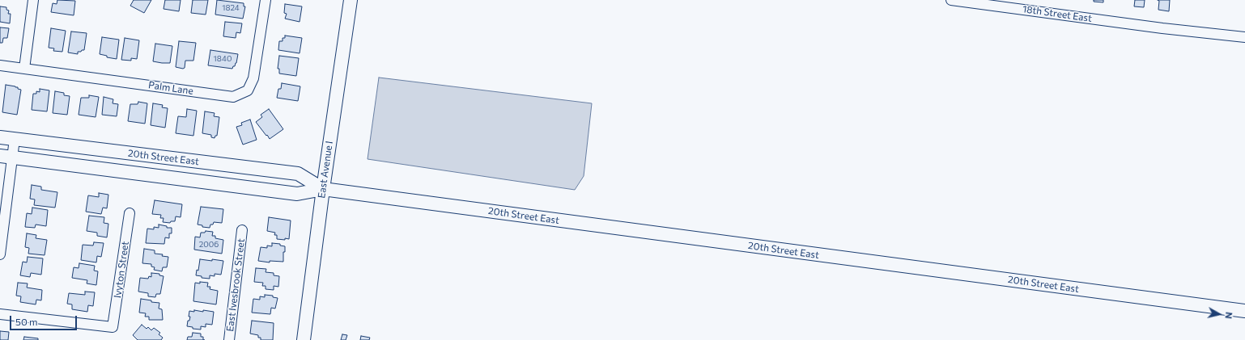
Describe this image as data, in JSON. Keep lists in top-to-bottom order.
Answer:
{
  "streets": {
    "main road": ["20th Street East", "East Avenue I"],
    "street": [
      "18th Street East",
      "Palm Lane",
      "Ivyton Street",
      "East Ivesbrook Street"
    ]
  },
  "crossings": [
    ["20th Street East", "East Avenue I"]
  ],
  "house_numbers": ["1824", "1840", "2006"],
  "scale_bar": "50 m",
  "north": "right"
}
